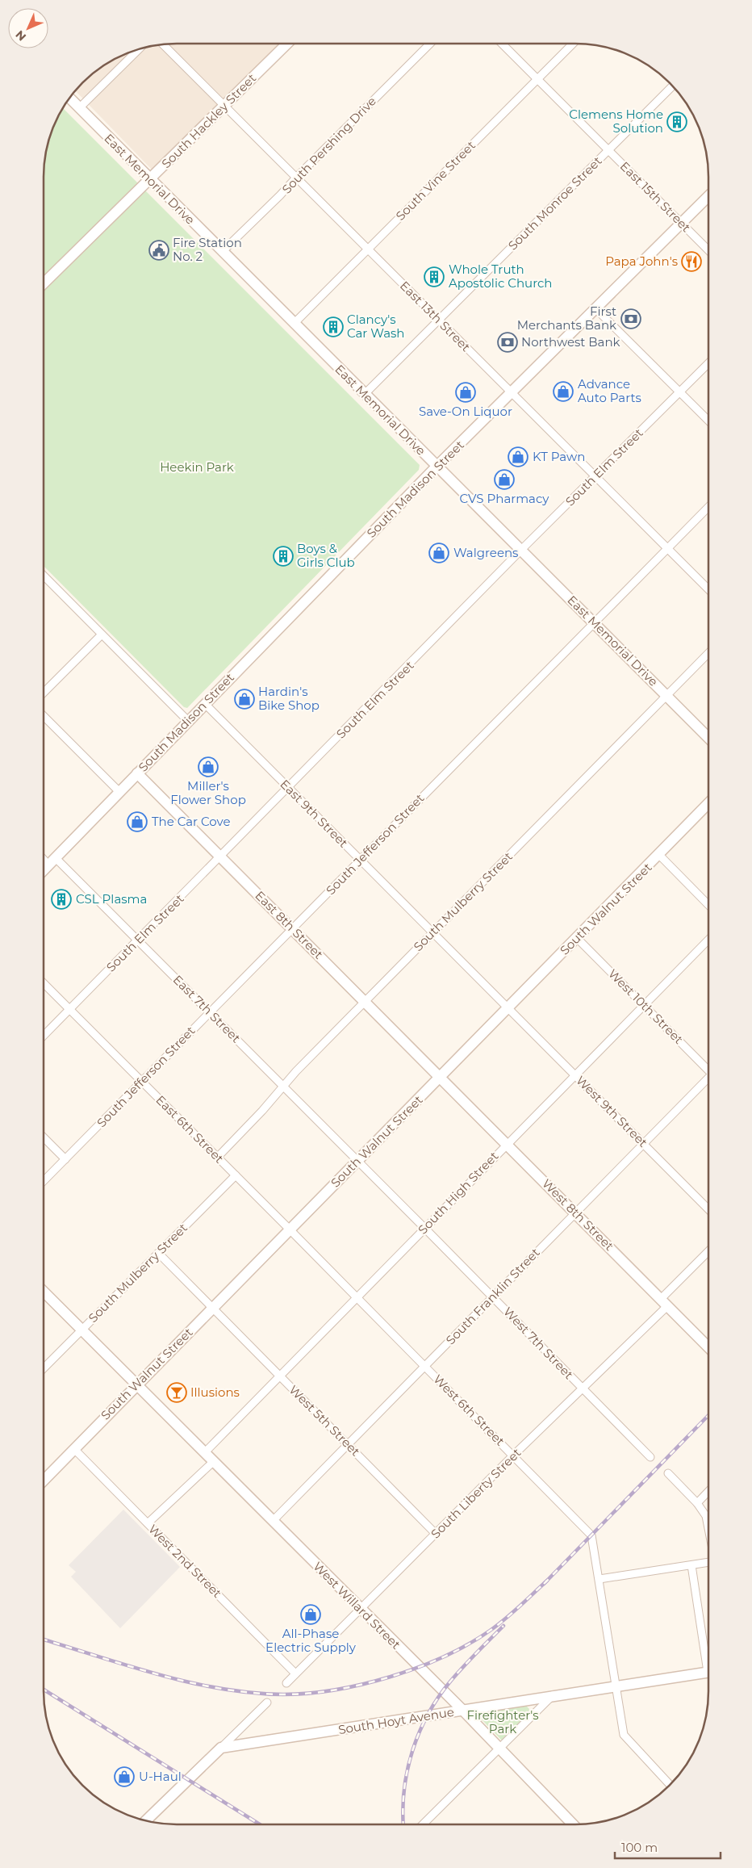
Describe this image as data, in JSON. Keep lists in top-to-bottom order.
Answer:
{
  "streets": {
    "main road": [
      "South Hackley Street",
      "East Memorial Drive",
      "South Madison Street",
      "South Walnut Street",
      "East 8th Street",
      "West 8th Street",
      "West Willard Street",
      "South Hoyt Avenue"
    ],
    "street": [
      "South Pershing Drive",
      "South Vine Street",
      "East 15th Street",
      "South Monroe Street",
      "East 13th Street",
      "South Elm Street",
      "East 9th Street",
      "South Jefferson Street",
      "South Mulberry Street",
      "West 10th Street",
      "East 7th Street",
      "West 9th Street",
      "East 6th Street",
      "South High Street",
      "South Franklin Street",
      "West 7th Street",
      "West 6th Street",
      "West 5th Street",
      "South Liberty Street",
      "West 2nd Street"
    ]
  },
  "crossings": [
    ["South Hackley Street", "East Memorial Drive"],
    ["South Hackley Street", "East 13th Street"],
    ["South Pershing Drive", "East Memorial Drive"],
    ["South Pershing Drive", "East 13th Street"],
    ["East Memorial Drive", "South Vine Street"],
    ["East Memorial Drive", "South Monroe Street"],
    ["East Memorial Drive", "South Elm Street"],
    ["East Memorial Drive", "South Madison Street"],
    ["East Memorial Drive", "South Jefferson Street"],
    ["East Memorial Drive", "South Mulberry Street"],
    ["South Vine Street", "East 15th Street"],
    ["South Vine Street", "East 13th Street"],
    ["East 15th Street", "South Monroe Street"],
    ["East 15th Street", "South Madison Street"],
    ["South Monroe Street", "East 13th Street"],
    ["East 13th Street", "South Elm Street"],
    ["East 13th Street", "South Madison Street"],
    ["East 13th Street", "South Jefferson Street"],
    ["South Elm Street", "East 9th Street"],
    ["South Elm Street", "East 8th Street"],
    ["South Elm Street", "East 7th Street"],
    ["South Elm Street", "East 6th Street"],
    ["South Madison Street", "East 9th Street"],
    ["South Madison Street", "East 8th Street"],
    ["South Madison Street", "East 7th Street"],
    ["East 9th Street", "South Jefferson Street"],
    ["East 9th Street", "South Mulberry Street"],
    ["East 9th Street", "South Walnut Street"],
    ["East 9th Street", "West 9th Street"],
    ["South Jefferson Street", "East 8th Street"],
    ["South Jefferson Street", "East 7th Street"],
    ["South Jefferson Street", "East 6th Street"],
    ["South Mulberry Street", "East 8th Street"],
    ["South Mulberry Street", "East 7th Street"],
    ["South Mulberry Street", "East 6th Street"],
    ["South Mulberry Street", "West 5th Street"],
    ["South Mulberry Street", "West Willard Street"],
    ["South Walnut Street", "East 8th Street"],
    ["South Walnut Street", "West 10th Street"],
    ["South Walnut Street", "East 7th Street"],
    ["South Walnut Street", "West 9th Street"],
    ["South Walnut Street", "East 6th Street"],
    ["South Walnut Street", "West 8th Street"],
    ["South Walnut Street", "West 7th Street"],
    ["South Walnut Street", "West 6th Street"],
    ["South Walnut Street", "West 5th Street"],
    ["South Walnut Street", "West 2nd Street"],
    ["South Walnut Street", "West Willard Street"],
    ["East 8th Street", "West 8th Street"],
    ["West 10th Street", "South High Street"],
    ["East 7th Street", "West 7th Street"],
    ["West 9th Street", "South High Street"],
    ["West 9th Street", "South Franklin Street"],
    ["East 6th Street", "West 6th Street"],
    ["South High Street", "West 8th Street"],
    ["South High Street", "West 7th Street"],
    ["South High Street", "West 6th Street"],
    ["South High Street", "West 5th Street"],
    ["South High Street", "West Willard Street"],
    ["West 8th Street", "South Franklin Street"],
    ["West 8th Street", "South Liberty Street"],
    ["South Franklin Street", "West 7th Street"],
    ["South Franklin Street", "West 6th Street"],
    ["South Franklin Street", "West 5th Street"],
    ["South Franklin Street", "West Willard Street"],
    ["West 7th Street", "South Liberty Street"],
    ["West 6th Street", "South Liberty Street"],
    ["West 6th Street", "South Hoyt Avenue"],
    ["West 5th Street", "South Liberty Street"],
    ["South Liberty Street", "West 2nd Street"],
    ["South Liberty Street", "West Willard Street"],
    ["West Willard Street", "South Hoyt Avenue"]
  ],
  "parks": ["Heekin Park", "Firefighter's Park"],
  "places": {
    "building": [
      "Clemens Home Solution",
      "Whole Truth Apostolic Church",
      "Clancy's Car Wash",
      "Boys & Girls Club",
      "CSL Plasma"
    ],
    "public building": ["Fire Station No. 2"],
    "restaurant": ["Papa John's"],
    "bank": ["First Merchants Bank", "Northwest Bank"],
    "shop": [
      "Advance Auto Parts",
      "Save-On Liquor",
      "KT Pawn",
      "CVS Pharmacy",
      "Walgreens",
      "Hardin's Bike Shop",
      "Miller's Flower Shop",
      "The Car Cove",
      "All-Phase Electric Supply",
      "U-Haul"
    ],
    "bar": ["Illusions"]
  },
  "scale_bar": "100 m",
  "north": "bottom left"
}
